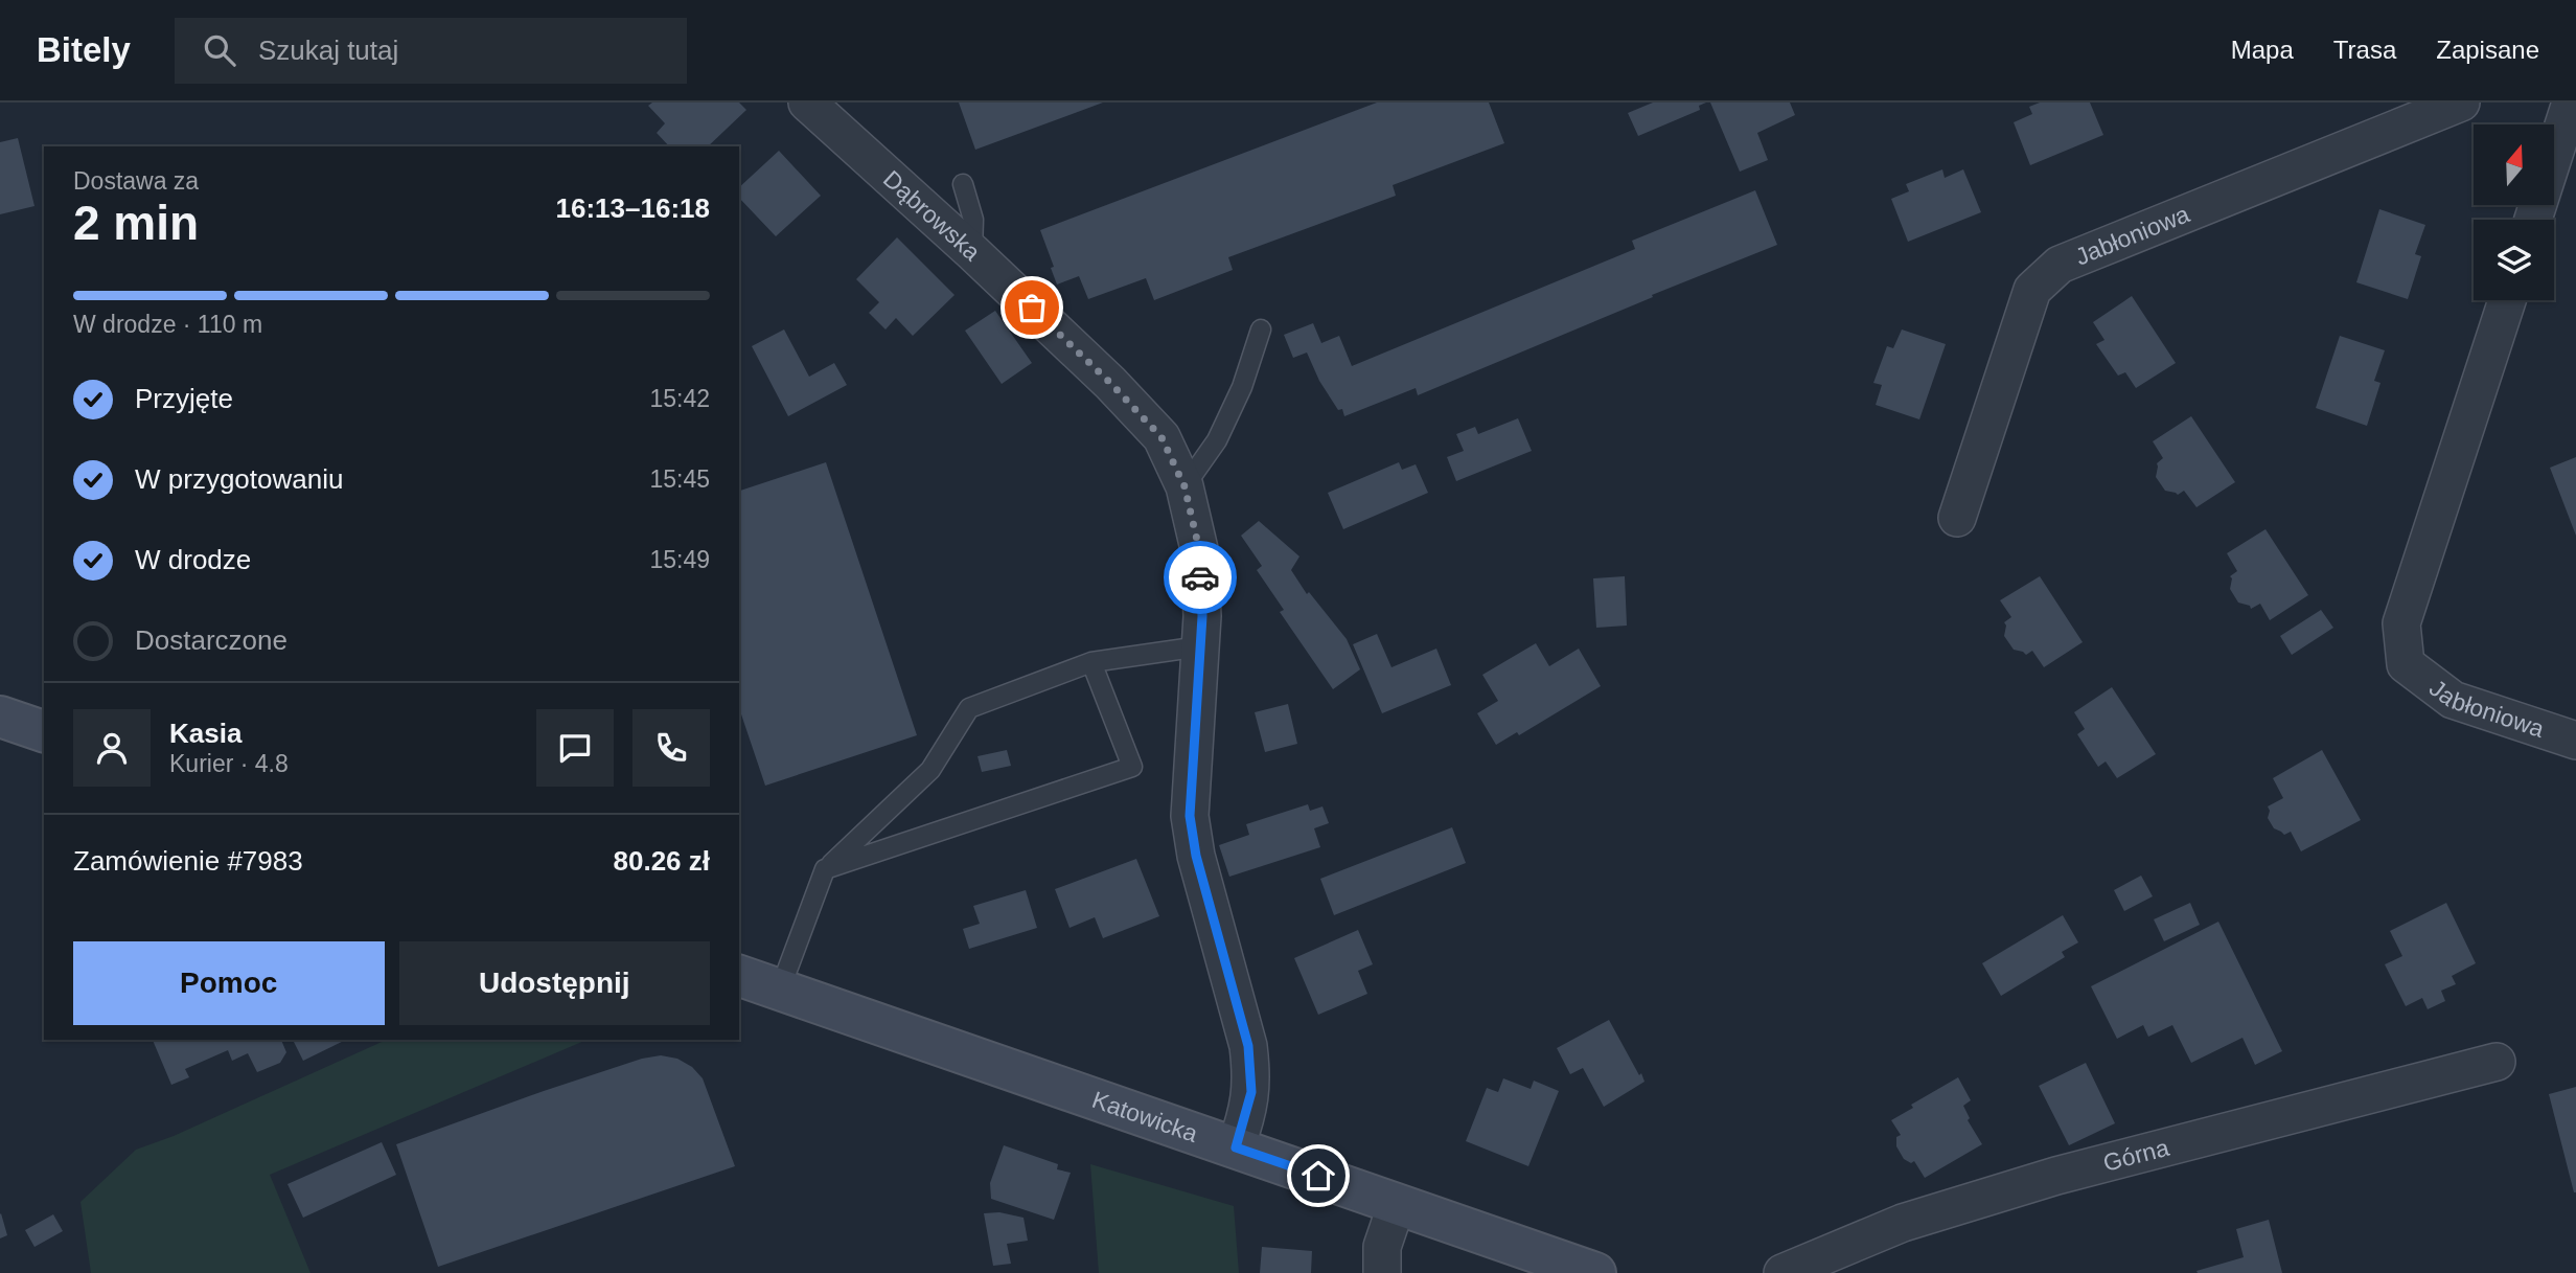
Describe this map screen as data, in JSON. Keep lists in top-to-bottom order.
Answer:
{
  "streets": {
    "street": [
      "Dąbrowska",
      "Jabłoniowa",
      "Katowicka",
      "Górna"
    ]
  },
  "crossings": [
    ["Dąbrowska", "Katowicka"]
  ],
  "north": "top",
  "page": {
    "header": "Bitely",
    "search": "Szukaj tutaj",
    "nav": ["Mapa", "Trasa", "Zapisane"],
    "heading": ["2 min", "Dostawa za", "16:13–16:18"],
    "panel": [
      "Kasia",
      "Kurier · 4.8",
      "Zamówienie #7983",
      "80.26 zł"
    ],
    "bar": "W drodze · 110 m",
    "list": [
      ["Przyjęte", "15:42"],
      ["W przygotowaniu", "15:45"],
      ["W drodze", "15:49"],
      "Dostarczone"
    ],
    "buttons": ["Pomoc", "Udostępnij"]
  }
}
